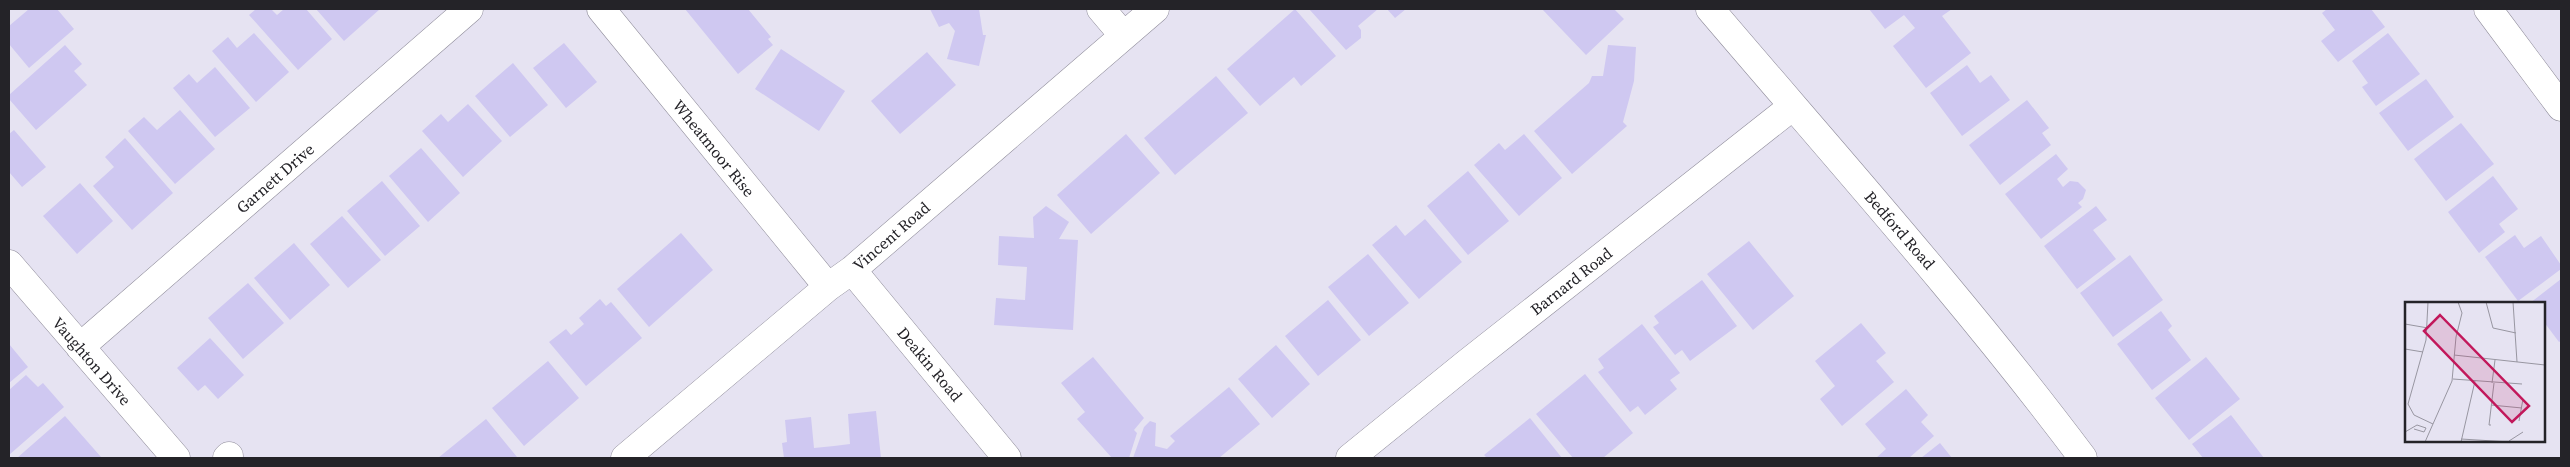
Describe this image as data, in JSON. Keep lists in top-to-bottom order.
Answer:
{
  "streets": {
    "street": [
      "Wheatmoor Rise",
      "Garnett Drive",
      "Bedford Road",
      "Vincent Road",
      "Barnard Road",
      "Vaughton Drive",
      "Deakin Road"
    ]
  },
  "crossings": [
    ["Wheatmoor Rise", "Vincent Road"],
    ["Garnett Drive", "Vaughton Drive"],
    ["Bedford Road", "Barnard Road"],
    ["Vincent Road", "Deakin Road"]
  ]
}
